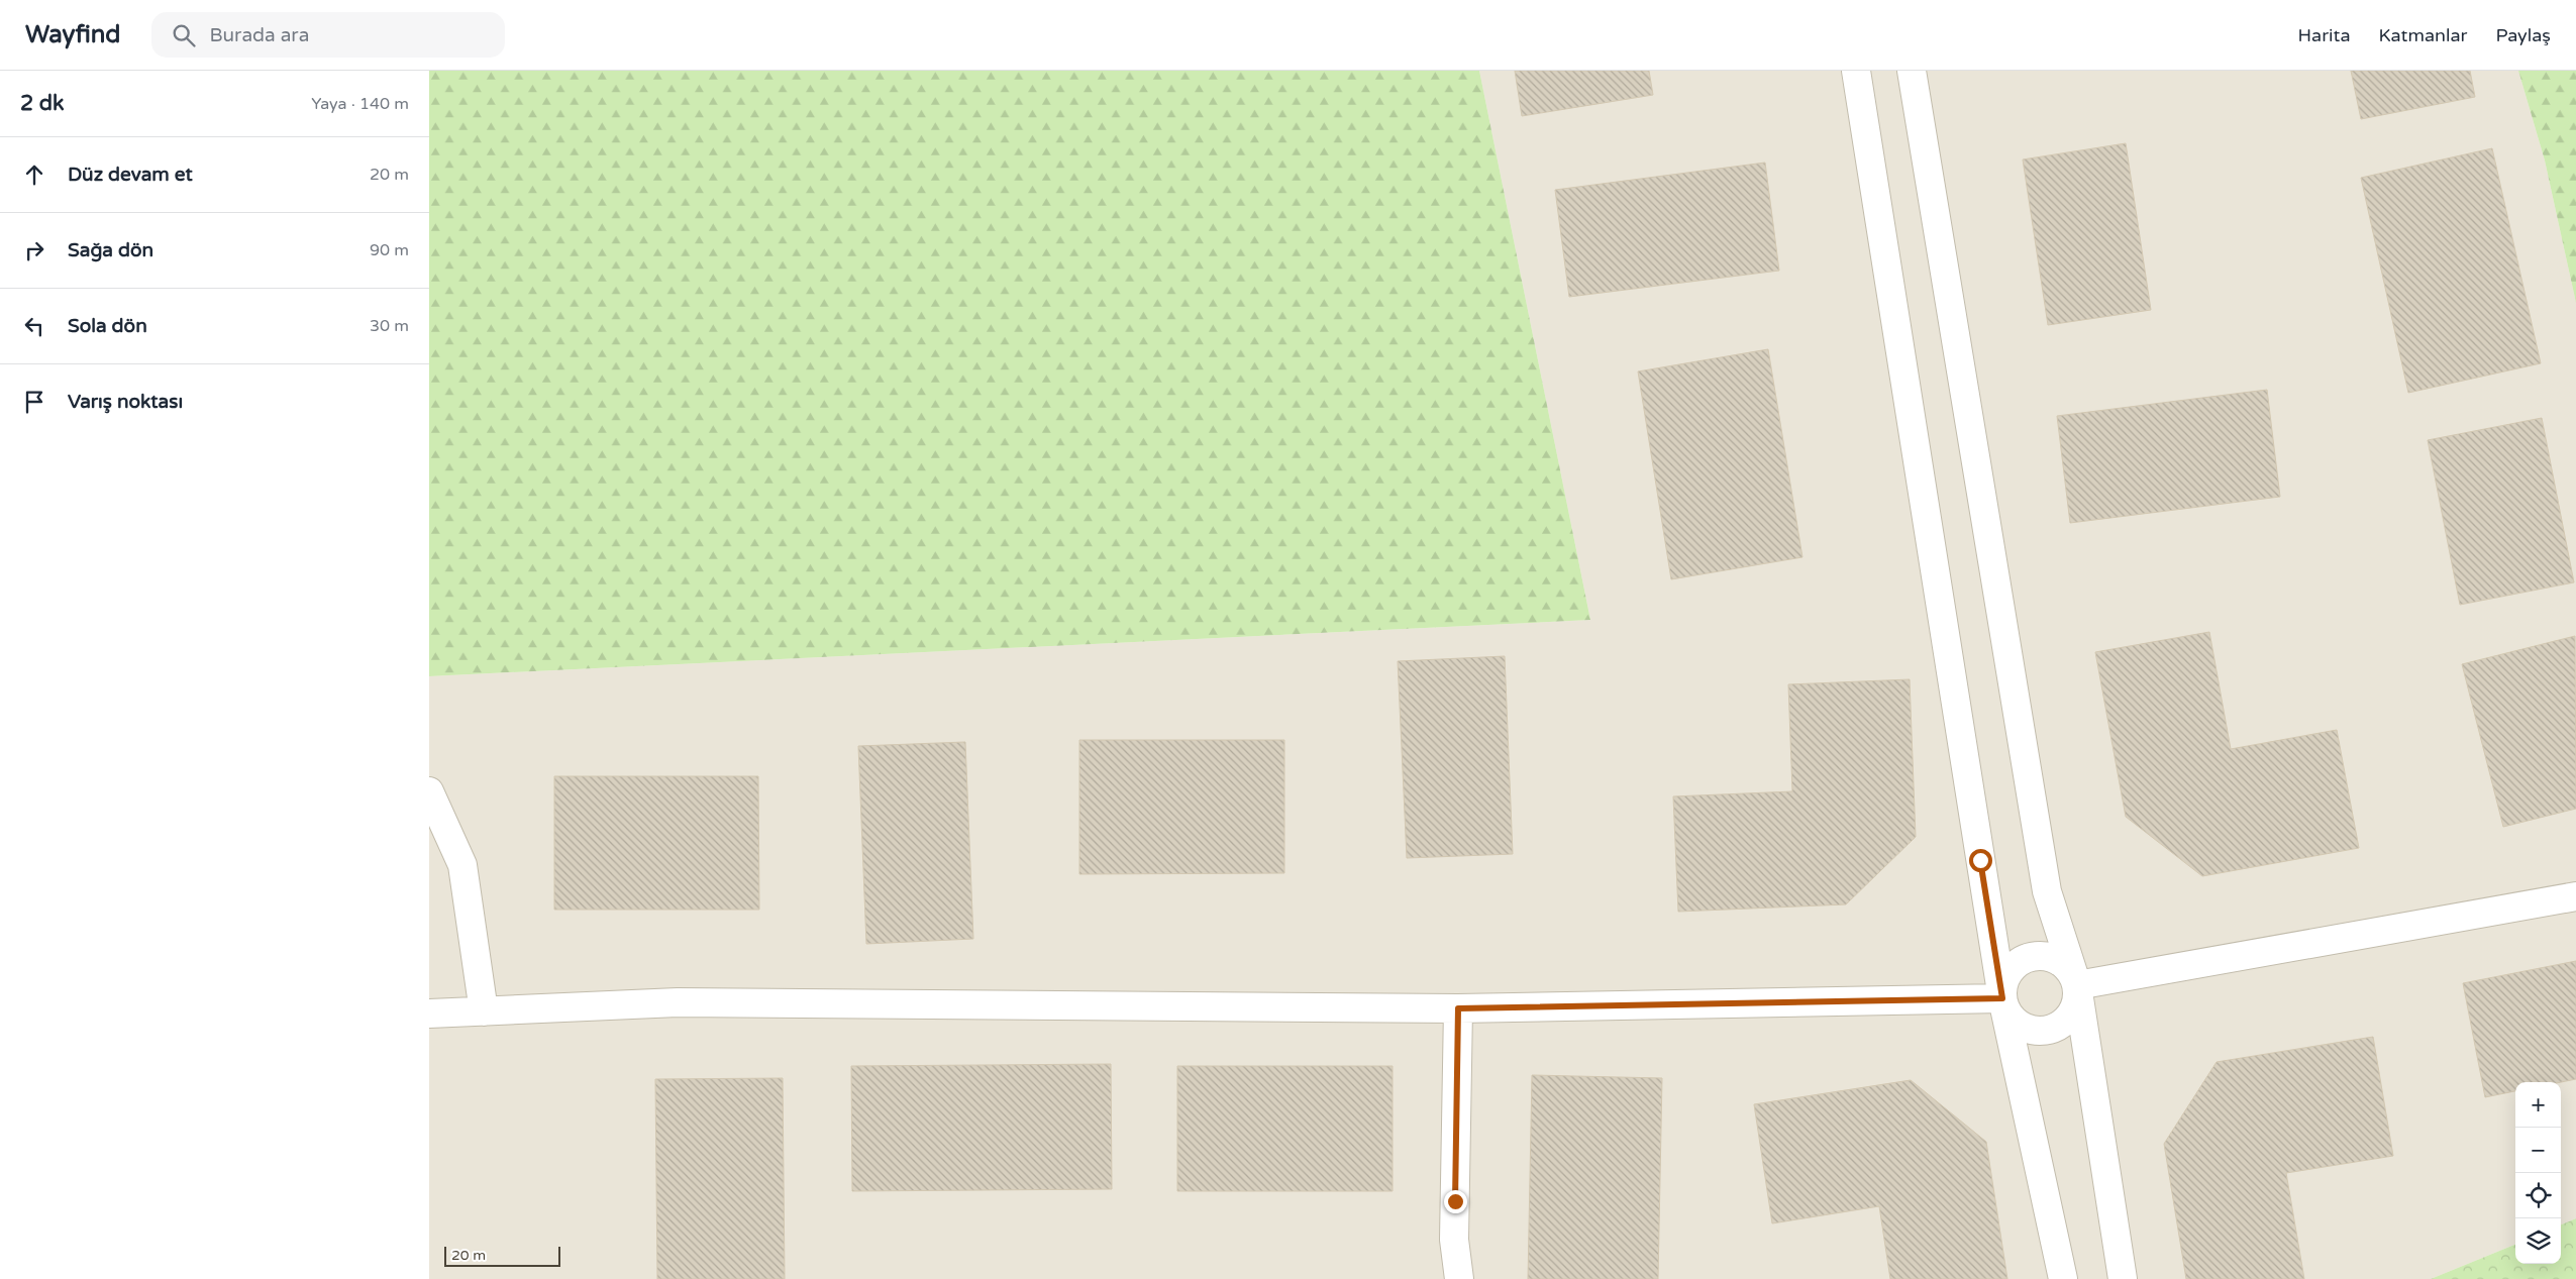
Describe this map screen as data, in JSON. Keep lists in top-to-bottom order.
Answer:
{
  "scale_bar": "20 m",
  "page": {
    "header": "Wayfind",
    "search": "Burada ara",
    "nav": ["Harita", "Katmanlar", "Paylaş"],
    "heading": ["2 dk", "Yaya · 140 m"],
    "list": [
      ["Düz devam et", "20 m"],
      ["Sağa dön", "90 m"],
      ["Sola dön", "30 m"],
      "Varış noktası"
    ],
    "map_buttons": ["+", "−"],
    "scale": "20 m"
  }
}
